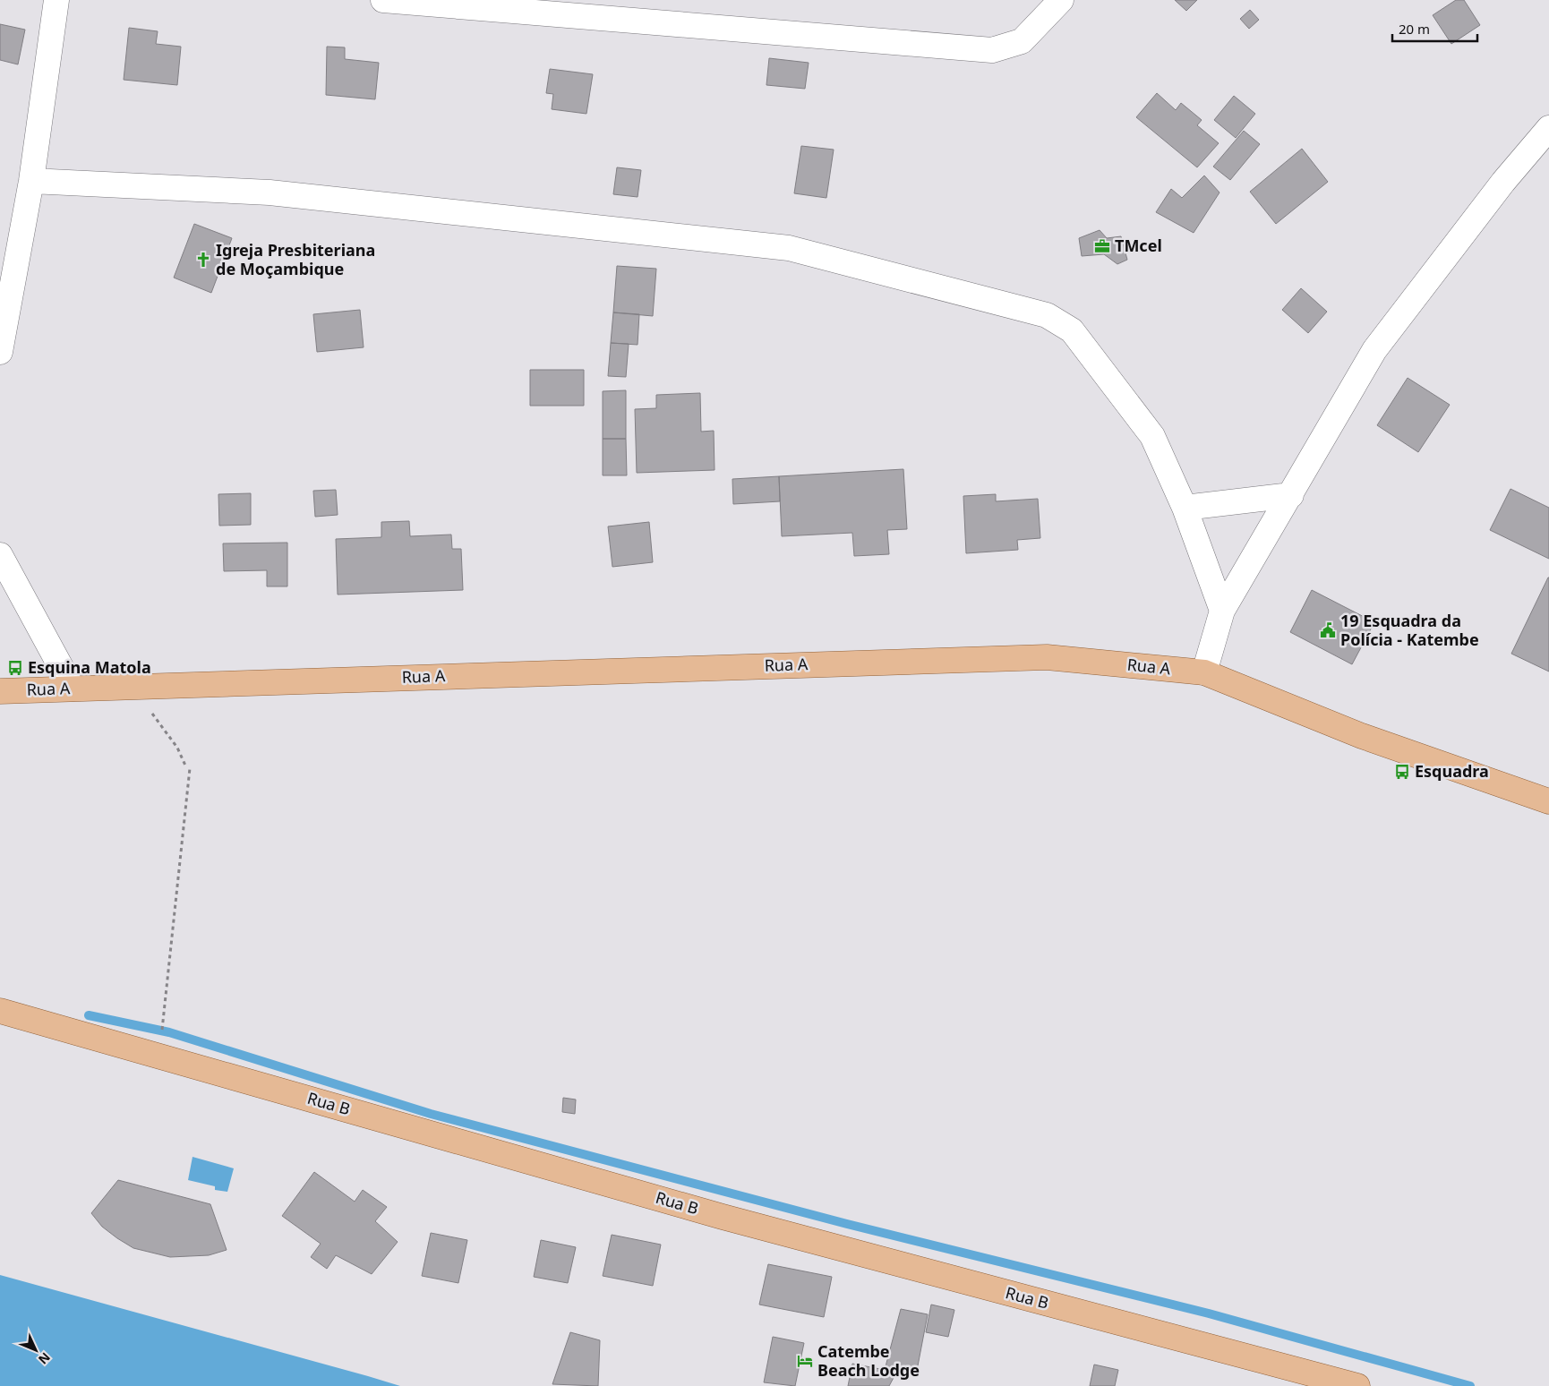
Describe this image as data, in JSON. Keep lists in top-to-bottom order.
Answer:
{
  "streets": {
    "main road": ["Rua A", "Rua B"]
  },
  "places": {
    "office": ["TMcel"],
    "church": ["Igreja Presbiteriana de Moçambique"],
    "public building": ["19 Esquadra da Polícia - Katembe"],
    "bus stop": ["Esquina Matola", "Esquadra"],
    "hotel": ["Catembe Beach Lodge"]
  },
  "scale_bar": "20 m",
  "north": "bottom right"
}
